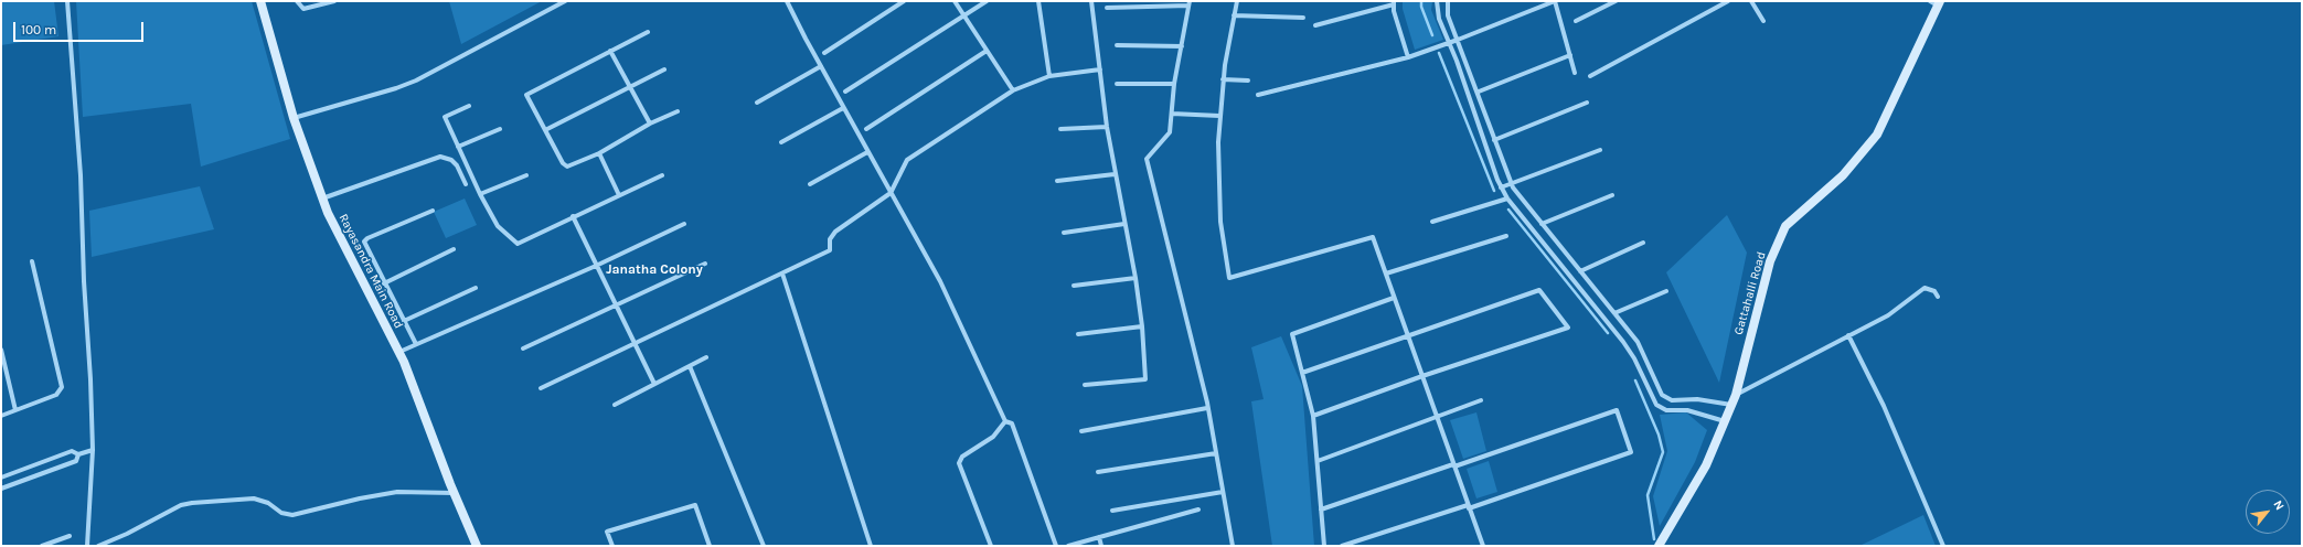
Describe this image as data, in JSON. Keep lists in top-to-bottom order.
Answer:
{
  "streets": {
    "main road": ["Rayasandra Main Road", "Gattahalli Road"]
  },
  "districts": ["Janatha Colony"],
  "scale_bar": "100 m",
  "north": "top right"
}
